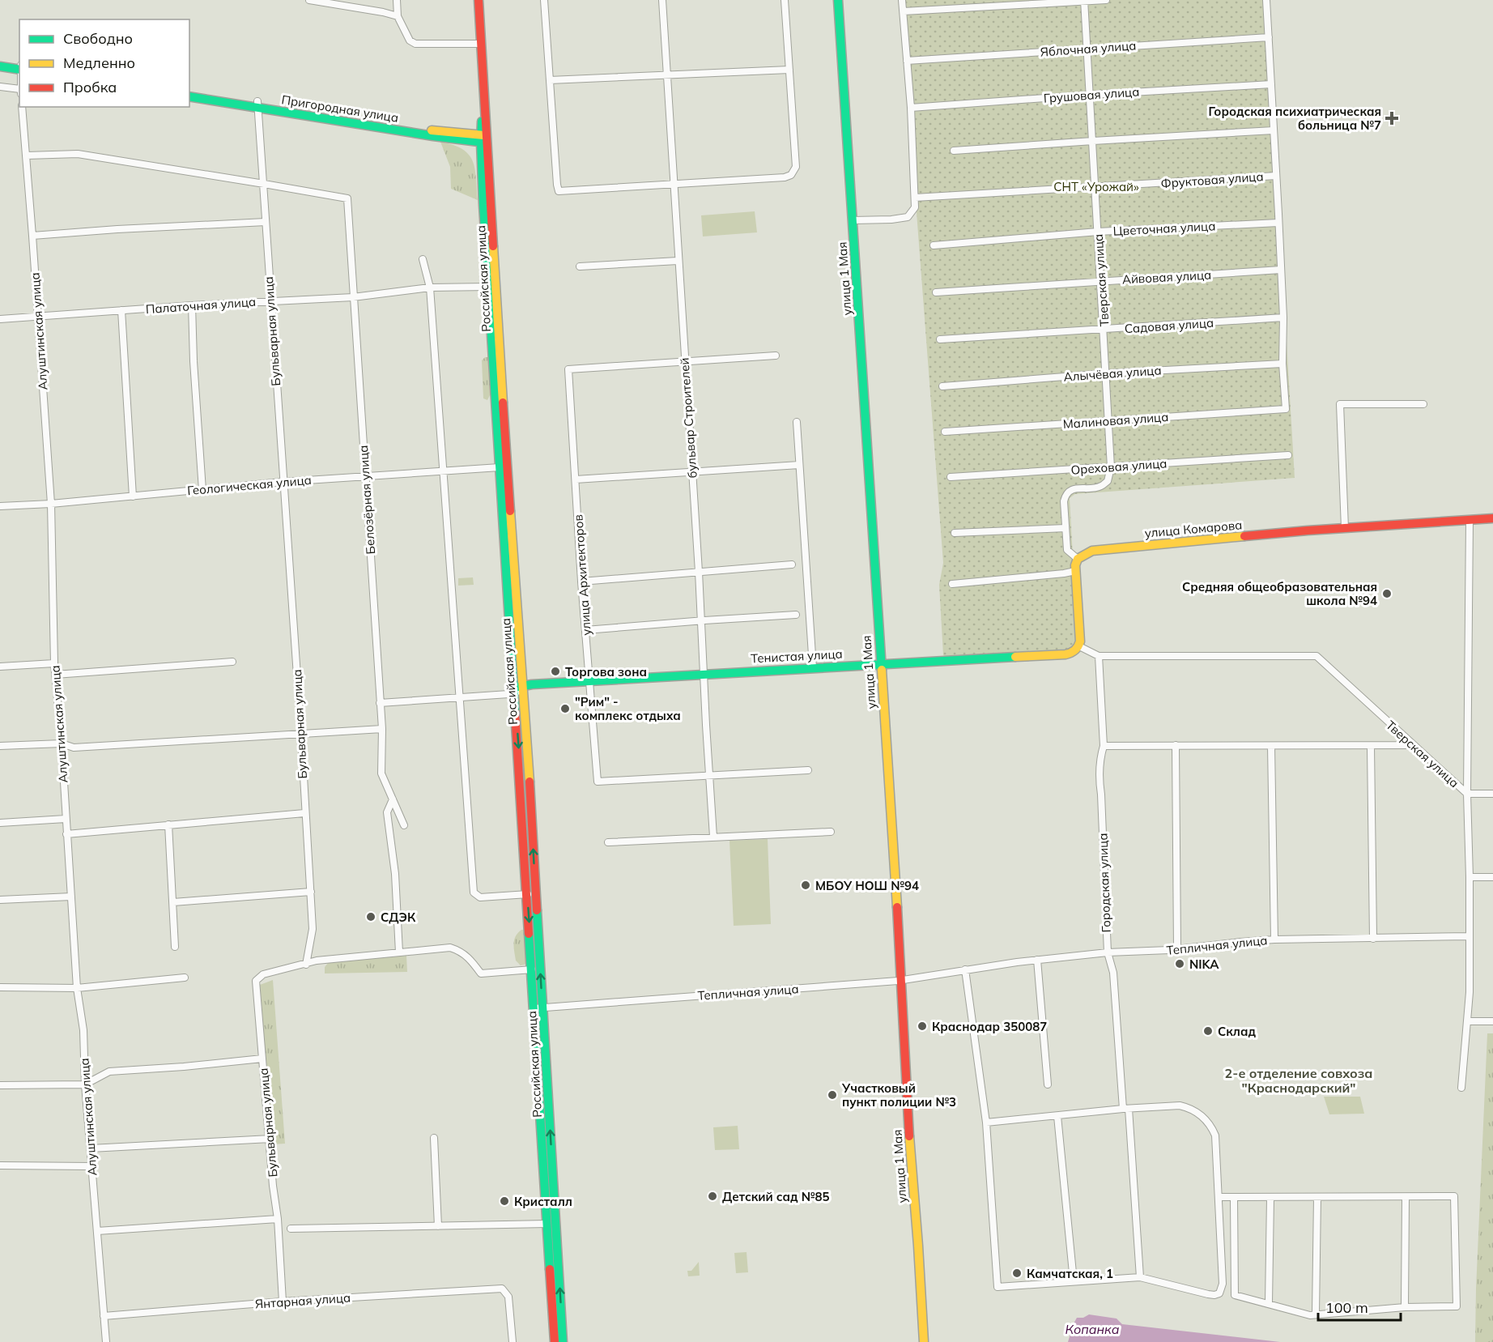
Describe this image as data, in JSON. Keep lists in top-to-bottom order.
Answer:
{
  "streets": {
    "street": [
      "Яблочная улица",
      "Грушовая улица",
      "Пригородная улица",
      "Фруктовая улица",
      "Цветочная улица",
      "Айвовая улица",
      "Российская улица",
      "улица 1 Мая",
      "Тверская улица",
      "Палаточная улица",
      "Садовая улица",
      "Алуштинская улица",
      "Бульварная улица",
      "Алычёвая улица",
      "бульвар Строителей",
      "Малиновая улица",
      "Ореховая улица",
      "Геологическая улица",
      "Белозёрная улица",
      "улица Комарова",
      "улица Архитекторов",
      "Тенистая улица",
      "Городская улица",
      "Тепличная улица",
      "Янтарная улица"
    ]
  },
  "crossings": [
    ["Яблочная улица", "Тверская улица"],
    ["Грушовая улица", "Тверская улица"],
    ["Пригородная улица", "Российская улица"],
    ["Пригородная улица", "Бульварная улица"],
    ["Фруктовая улица", "Тверская улица"],
    ["Цветочная улица", "Тверская улица"],
    ["Айвовая улица", "Тверская улица"],
    ["Российская улица", "Палаточная улица"],
    ["Российская улица", "Геологическая улица"],
    ["Российская улица", "Тенистая улица"],
    ["Российская улица", "Тепличная улица"],
    ["улица 1 Мая", "Тенистая улица"],
    ["улица 1 Мая", "Тепличная улица"],
    ["Тверская улица", "Садовая улица"],
    ["Тверская улица", "Алычёвая улица"],
    ["Тверская улица", "Малиновая улица"],
    ["Тверская улица", "Ореховая улица"],
    ["Тверская улица", "Городская улица"],
    ["Тверская улица", "Тепличная улица"],
    ["Палаточная улица", "Алуштинская улица"],
    ["Палаточная улица", "Бульварная улица"],
    ["Палаточная улица", "Белозёрная улица"],
    ["Алуштинская улица", "Геологическая улица"],
    ["Алуштинская улица", "Янтарная улица"],
    ["Бульварная улица", "Геологическая улица"],
    ["Бульварная улица", "Белозёрная улица"],
    ["Бульварная улица", "Янтарная улица"],
    ["Алычёвая улица", "Малиновая улица"],
    ["бульвар Строителей", "улица Архитекторов"],
    ["бульвар Строителей", "Тенистая улица"],
    ["Геологическая улица", "Белозёрная улица"],
    ["улица Архитекторов", "Тенистая улица"],
    ["Городская улица", "Тепличная улица"]
  ],
  "districts": ["2-е отделение совхоза \"Краснодарский\""],
  "water": ["Копанка"],
  "parks": ["СНТ «Урожай»"],
  "places": {
    "health": ["Городская психиатрическая больница №7"],
    "other": [
      "Средняя общеобразовательная школа №94",
      "Торгова зона",
      "\"Рим\" - комплекс отдыха",
      "МБОУ НОШ №94",
      "СДЭК",
      "NIKA",
      "Краснодар 350087",
      "Склад",
      "Участковый пункт полиции №3",
      "Детский сад №85",
      "Кристалл",
      "Камчатская, 1"
    ]
  },
  "legend": ["Свободно", "Медленно", "Пробка"],
  "scale_bar": "100 m"
}
